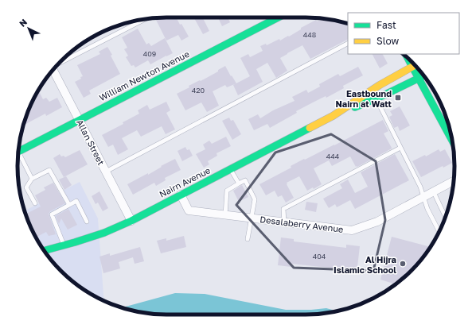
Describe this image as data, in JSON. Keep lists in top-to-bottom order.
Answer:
{
  "streets": {
    "main road": ["William Newton Avenue", "Nairn Avenue"],
    "street": ["Allan Street", "Desalaberry Avenue"]
  },
  "crossings": [
    ["William Newton Avenue", "Allan Street"],
    ["Allan Street", "Nairn Avenue"],
    ["Nairn Avenue", "Desalaberry Avenue"]
  ],
  "places": {
    "transit": ["Eastbound Nairn at Watt"],
    "other": ["Al Hijra Islamic School"]
  },
  "house_numbers": [
    "448",
    "409",
    "420",
    "444",
    "404"
  ],
  "legend": ["Fast", "Slow"],
  "north": "top left"
}
